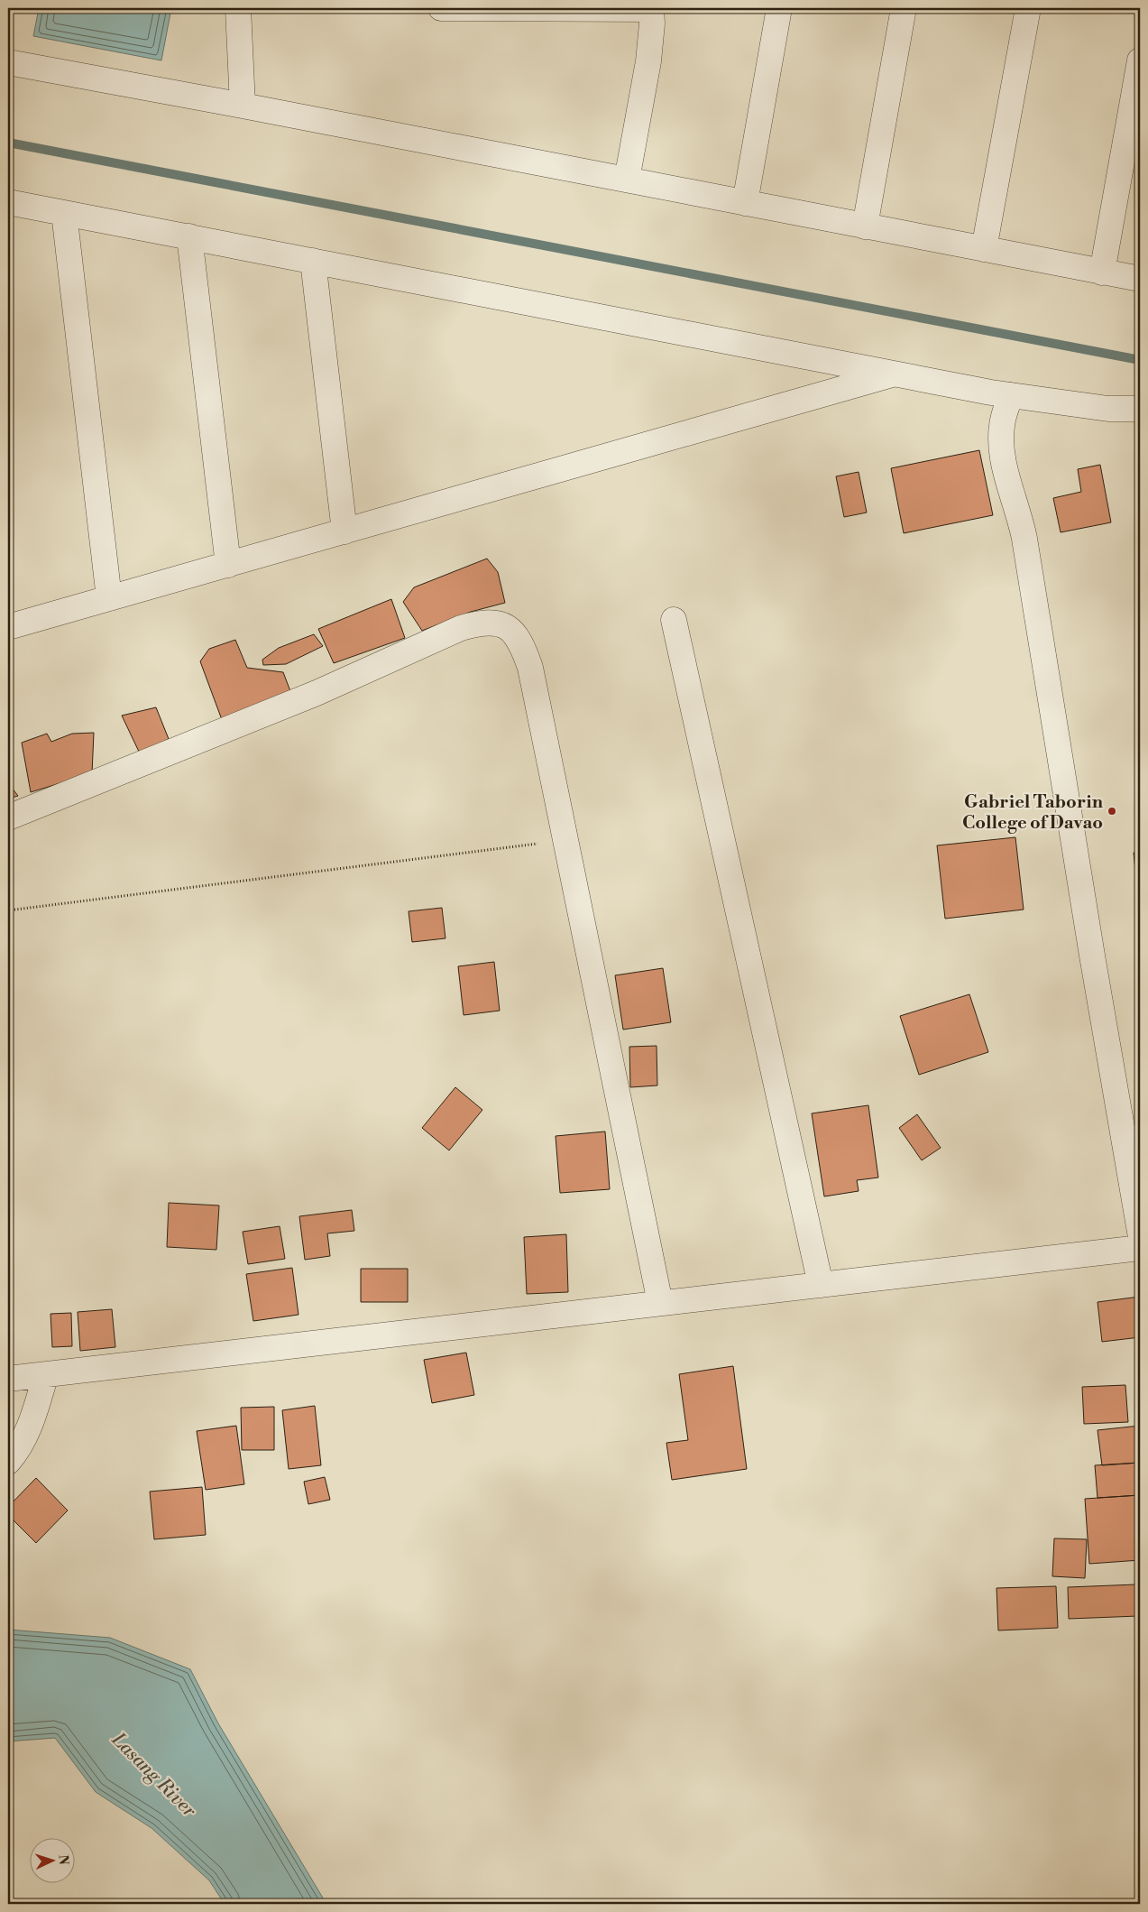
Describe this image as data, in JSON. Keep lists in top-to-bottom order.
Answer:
{
  "water": ["Lasang River"],
  "places": ["Gabriel Taborin College of Davao"],
  "north": "right"
}
